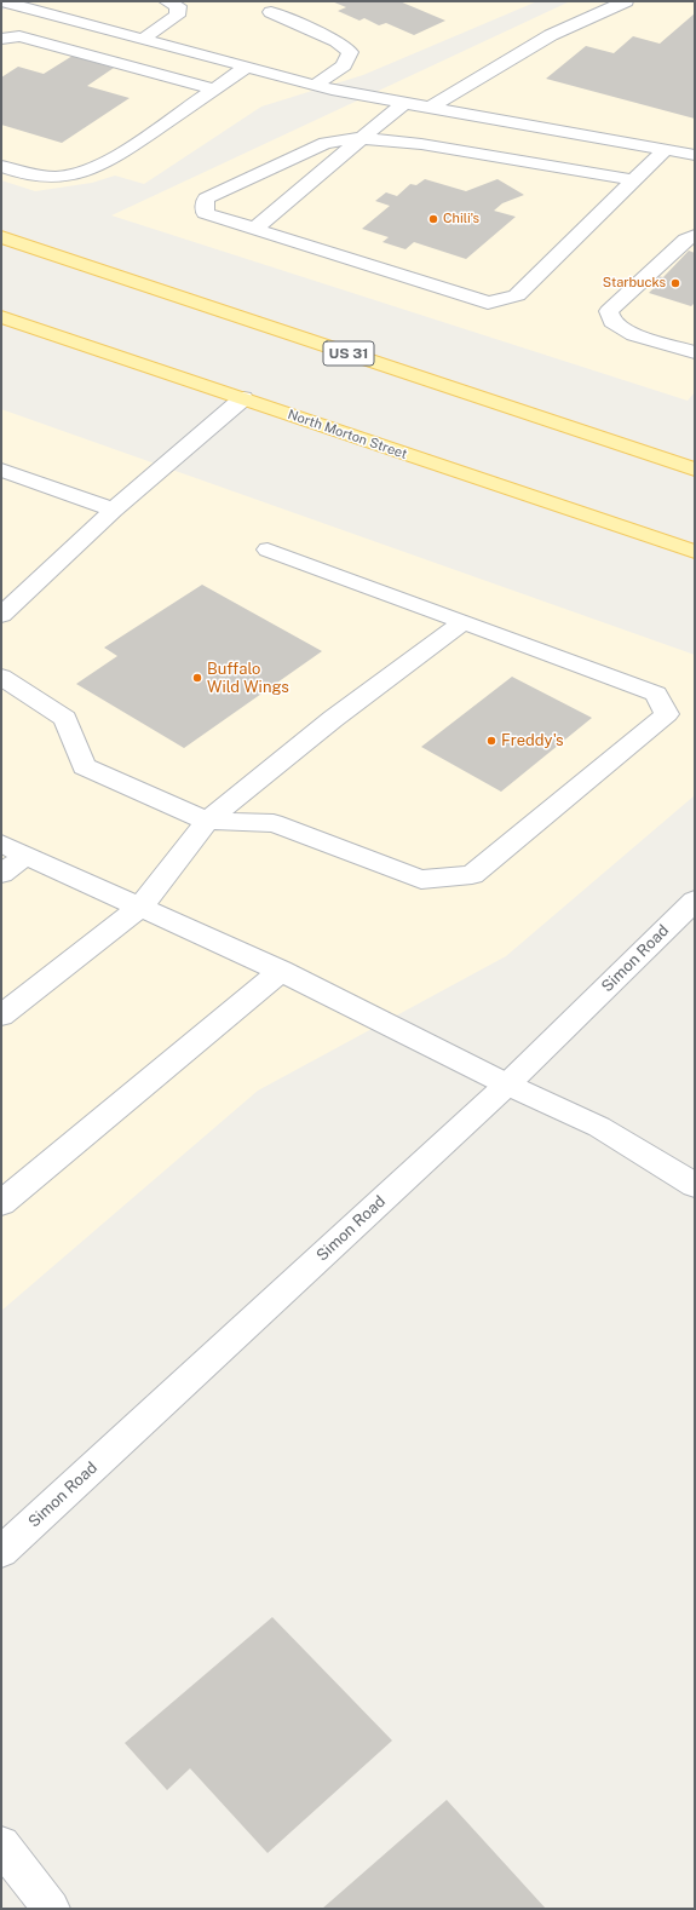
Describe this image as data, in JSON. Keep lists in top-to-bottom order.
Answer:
{
  "streets": {
    "main road": ["US 31", "North Morton Street"],
    "street": ["Simon Road"]
  },
  "places": [
    "Chili's",
    "Starbucks",
    "Buffalo Wild Wings",
    "Freddy's"
  ]
}
